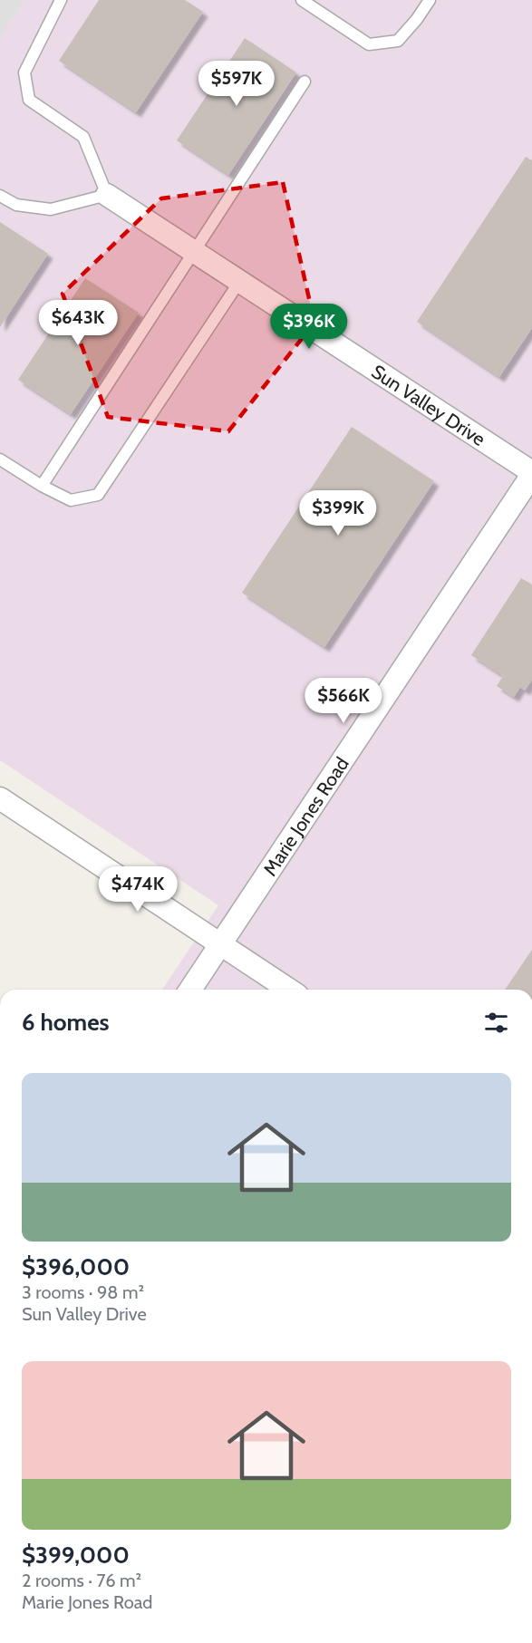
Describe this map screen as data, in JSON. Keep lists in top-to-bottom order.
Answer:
{
  "streets": {
    "street": ["Sun Valley Drive", "Marie Jones Road"]
  },
  "crossings": [
    ["Sun Valley Drive", "Marie Jones Road"]
  ],
  "page": {
    "price": [
      "$597K",
      "$643K",
      "$396K",
      "$399K",
      "$566K",
      "$474K"
    ],
    "heading": "6 homes",
    "list": [
      {
        "name": "$396,000",
        "note": "3 rooms · 98 m² · Sun Valley Drive"
      },
      {
        "name": "$399,000",
        "note": "2 rooms · 76 m² · Marie Jones Road"
      }
    ]
  }
}
